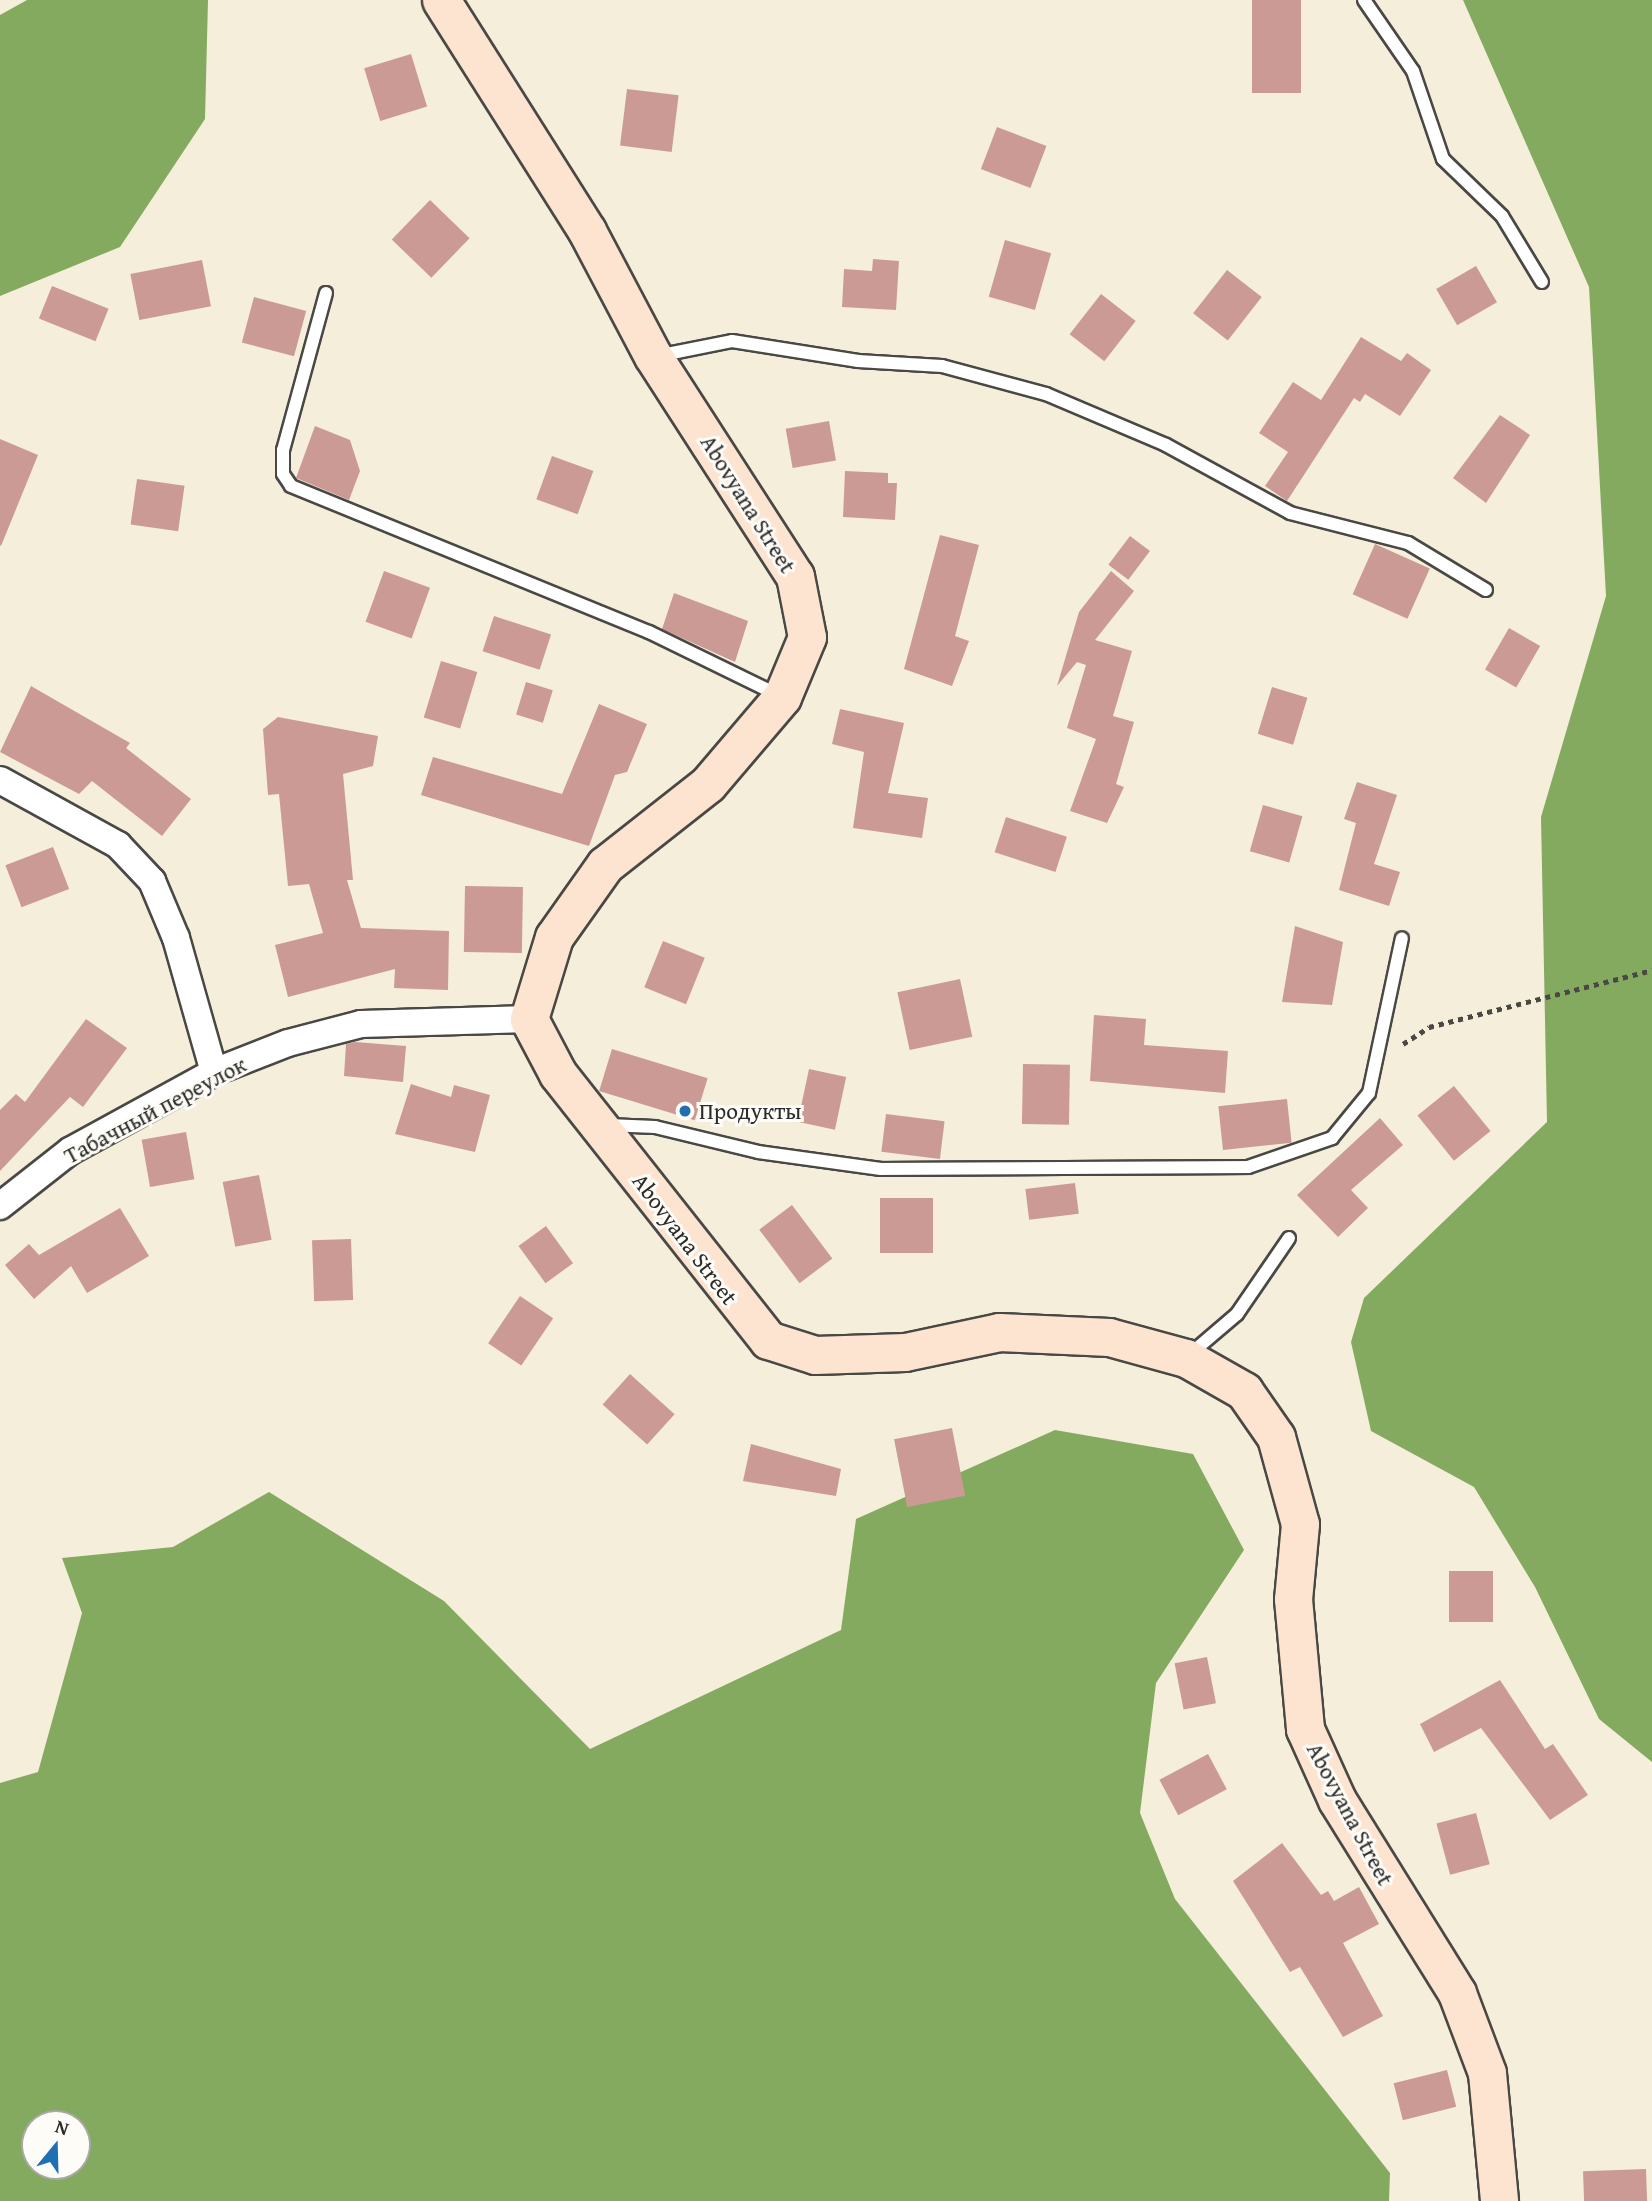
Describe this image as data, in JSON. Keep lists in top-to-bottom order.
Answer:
{
  "streets": {
    "street": ["Abovyana Street", "Табачный переулок"]
  },
  "crossings": [
    ["Abovyana Street", "Табачный переулок"]
  ],
  "places": ["Продукты"],
  "north": "top"
}
